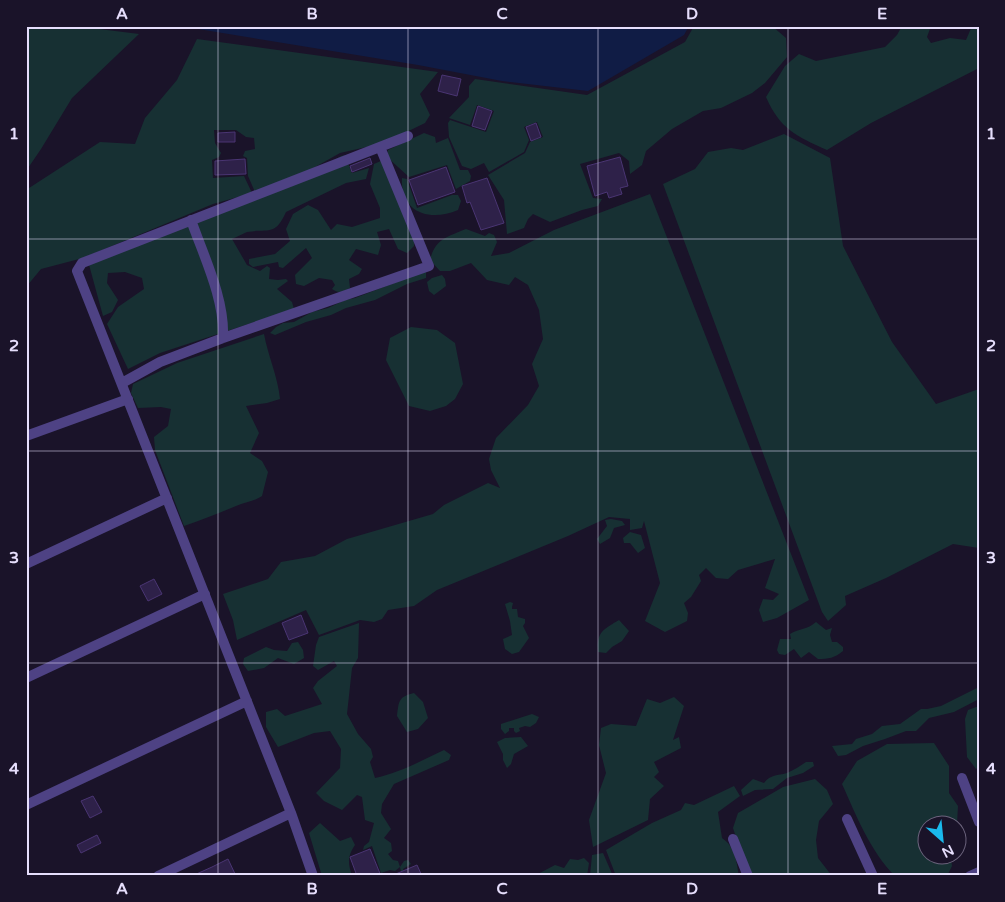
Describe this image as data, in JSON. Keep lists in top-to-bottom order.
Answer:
{
  "north": "bottom right",
  "grid": {
    "columns": [
      "A",
      "B",
      "C",
      "D",
      "E"
    ],
    "rows": [
      "1",
      "2",
      "3",
      "4"
    ]
  }
}
